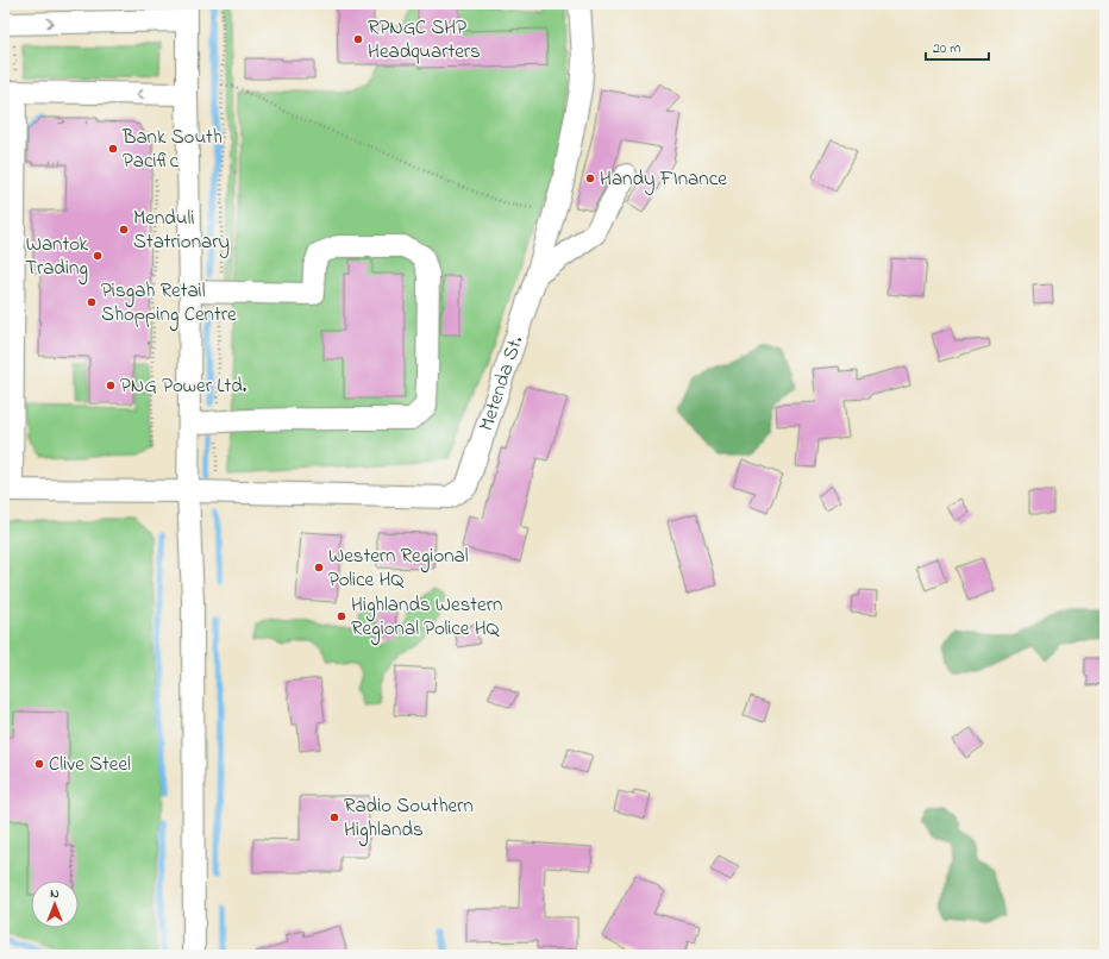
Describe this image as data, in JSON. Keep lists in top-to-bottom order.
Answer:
{
  "streets": {
    "street": ["Metenda St."]
  },
  "places": [
    "RPNGC SHP Headquarters",
    "Bank South Pacific",
    "Handy FInance",
    "Menduli Statrionary",
    "Wantok Trading",
    "Pisgah Retail Shopping Centre",
    "PNG Power Ltd.",
    "Western Regional Police HQ",
    "Highlands Western Regional Police HQ",
    "Clive Steel",
    "Radio Southern Highlands"
  ],
  "scale_bar": "20 m",
  "north": "top"
}
